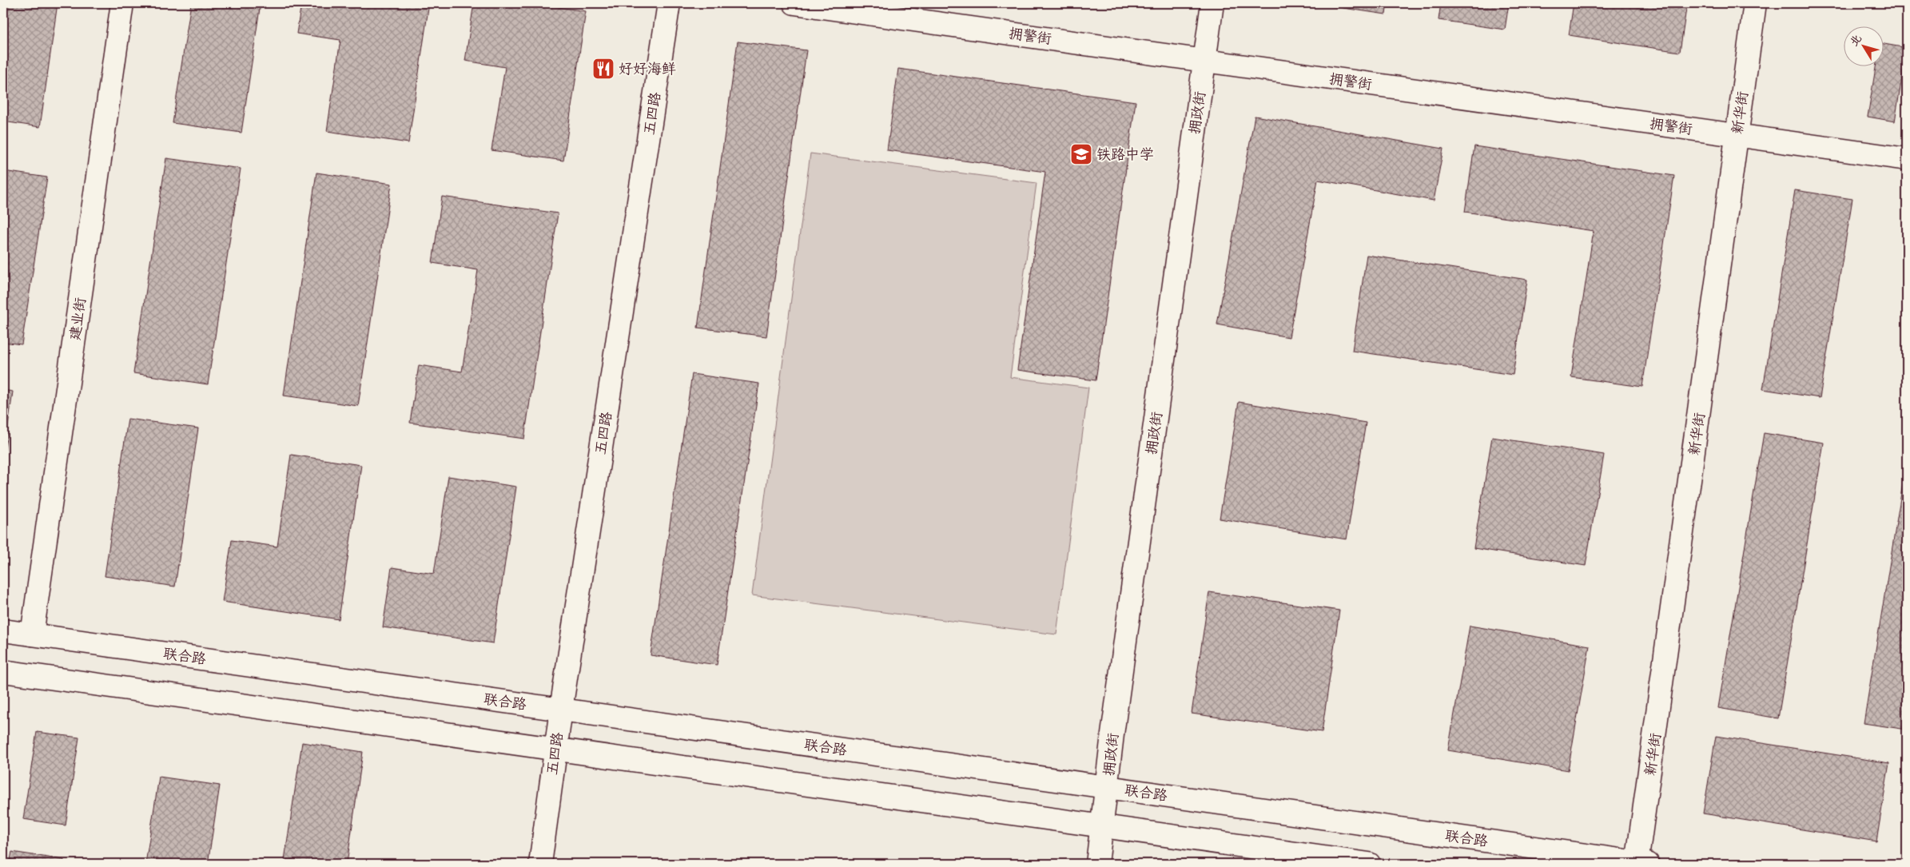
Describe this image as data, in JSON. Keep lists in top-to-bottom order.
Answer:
{
  "streets": {
    "main road": [
      "拥警街",
      "拥政街",
      "新华街",
      "五四路",
      "建业街",
      "联合路"
    ]
  },
  "crossings": [
    ["拥警街", "拥政街"],
    ["拥警街", "新华街"],
    ["拥政街", "联合路"],
    ["新华街", "联合路"],
    ["五四路", "联合路"],
    ["建业街", "联合路"]
  ],
  "places": {
    "restaurant": ["好好海鲜"],
    "school or university": ["铁路中学"]
  },
  "north": "top left"
}
